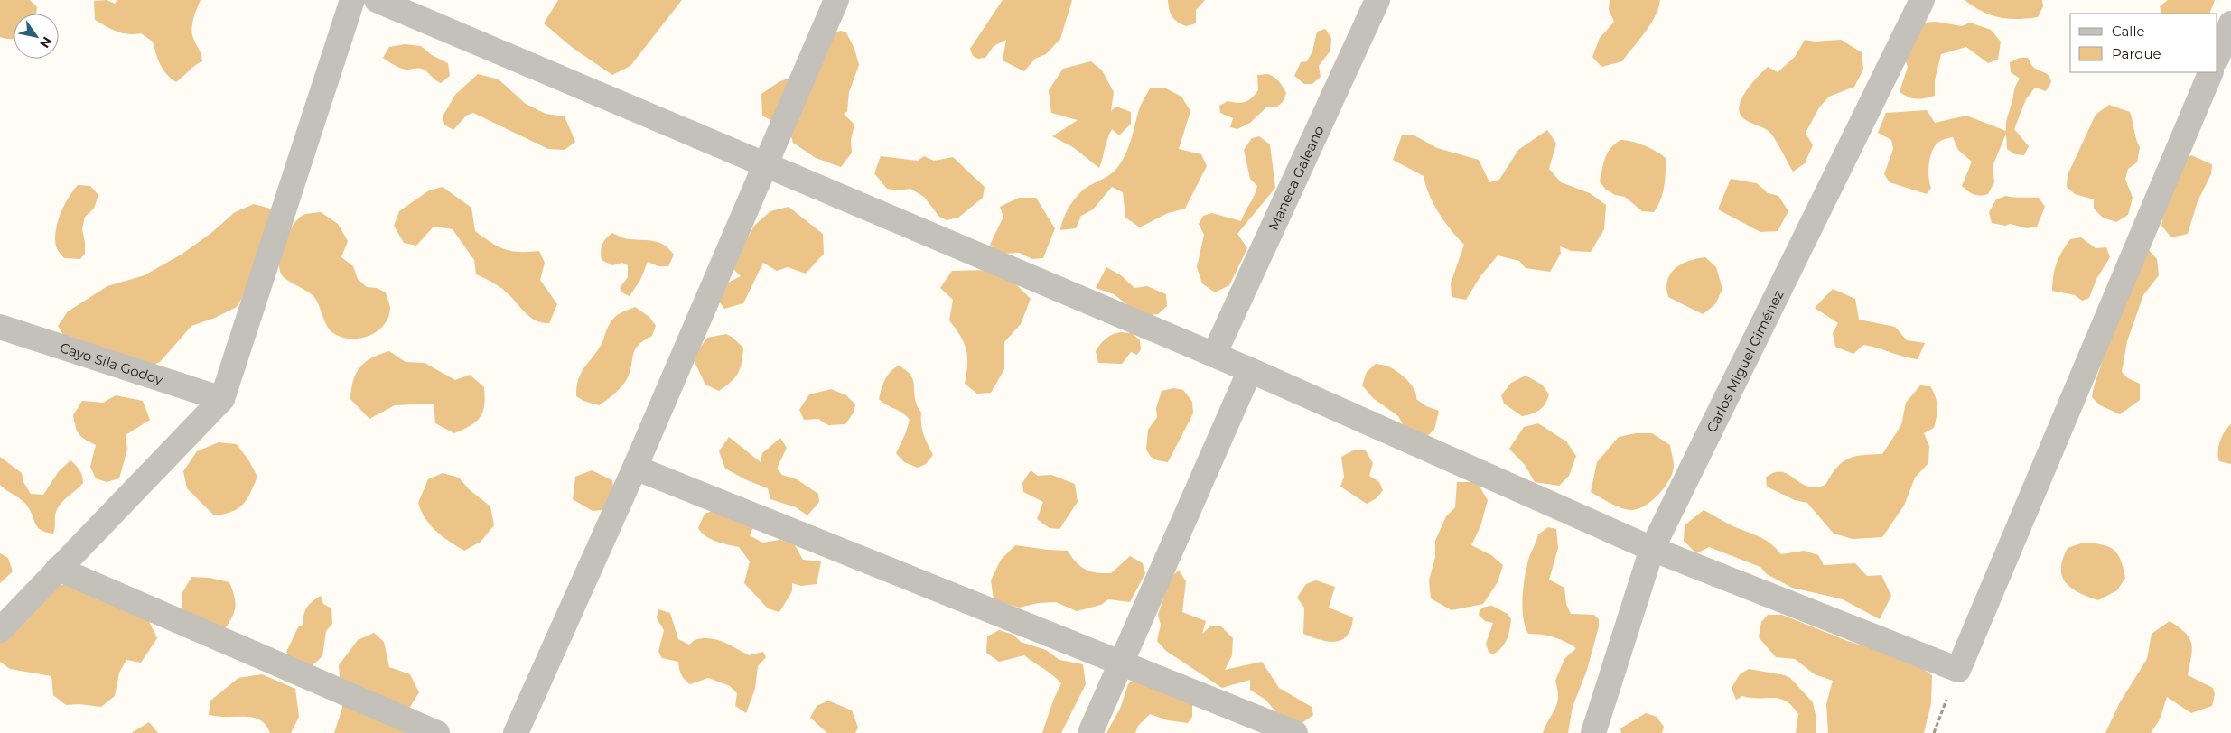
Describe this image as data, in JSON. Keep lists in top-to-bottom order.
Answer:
{
  "streets": {
    "street": ["Maneca Galeano", "Carlos Miguel Giménez", "Cayo Sila Godoy"]
  },
  "legend": ["Calle", "Parque"],
  "north": "bottom right"
}
